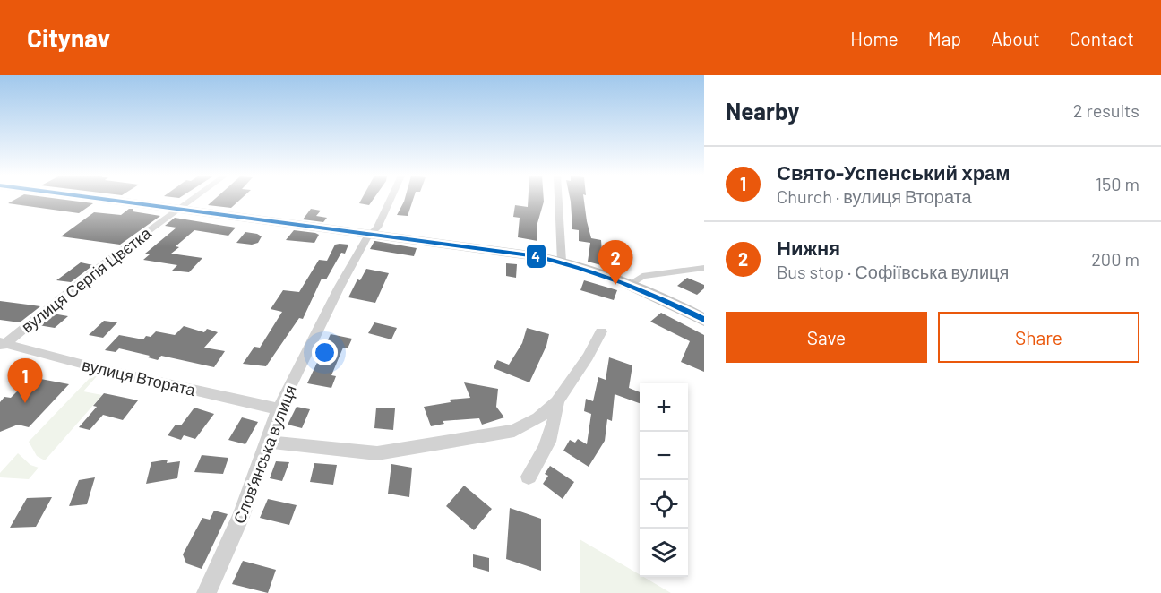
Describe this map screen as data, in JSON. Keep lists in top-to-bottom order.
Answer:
{
  "streets": {
    "street": ["вулиця Сергія Цвєтка", "вулиця Втората", "Словʼянська вулиця"]
  },
  "crossings": [
    ["вулиця Сергія Цвєтка", "вулиця Втората"],
    ["вулиця Втората", "Словʼянська вулиця"]
  ],
  "lines": ["transit line 4"],
  "page": {
    "header": "Citynav",
    "nav": [
      "Home",
      "Map",
      "About",
      "Contact"
    ],
    "heading": ["Nearby", "2 results"],
    "list": [
      {
        "mark": "1",
        "name": "Свято-Успенський храм",
        "note": "Church · вулиця Втората",
        "value": "150 m"
      },
      {
        "mark": "2",
        "name": "Нижня",
        "note": "Bus stop · Софіївська вулиця",
        "value": "200 m"
      }
    ],
    "pins": ["2", "1"],
    "buttons": ["Save", "Share"],
    "map_buttons": ["+", "−"]
  }
}
